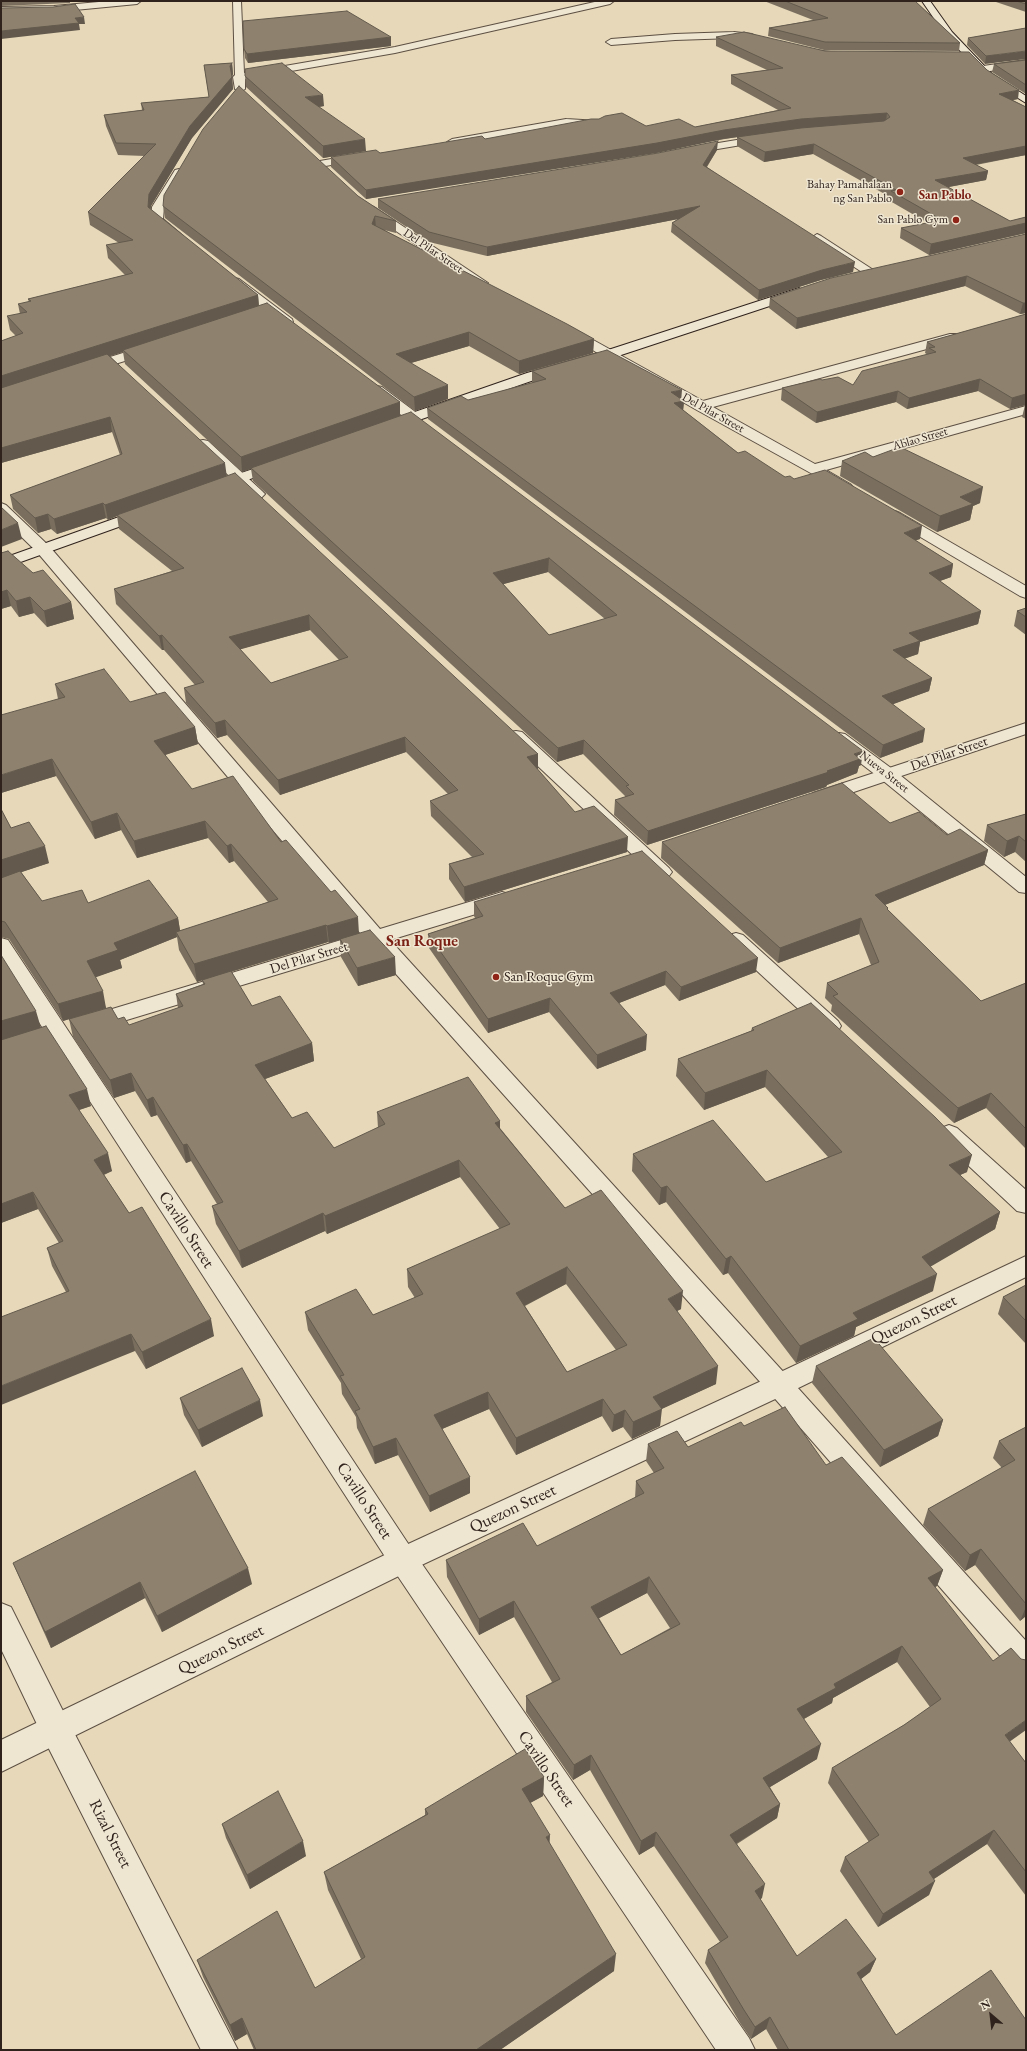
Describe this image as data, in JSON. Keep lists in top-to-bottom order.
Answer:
{
  "streets": {
    "street": [
      "Del Pilar Street",
      "Ablao Street",
      "Nueva Street",
      "Cavillo Street",
      "Quezon Street",
      "Rizal Street"
    ]
  },
  "crossings": [
    ["Del Pilar Street", "Ablao Street"],
    ["Del Pilar Street", "Nueva Street"],
    ["Del Pilar Street", "Cavillo Street"],
    ["Cavillo Street", "Quezon Street"],
    ["Quezon Street", "Rizal Street"]
  ],
  "districts": ["San Pablo", "San Roque"],
  "places": ["Bahay Pamahalaan ng San Pablo", "San Pablo Gym", "San Roque Gym"],
  "north": "top left"
}
